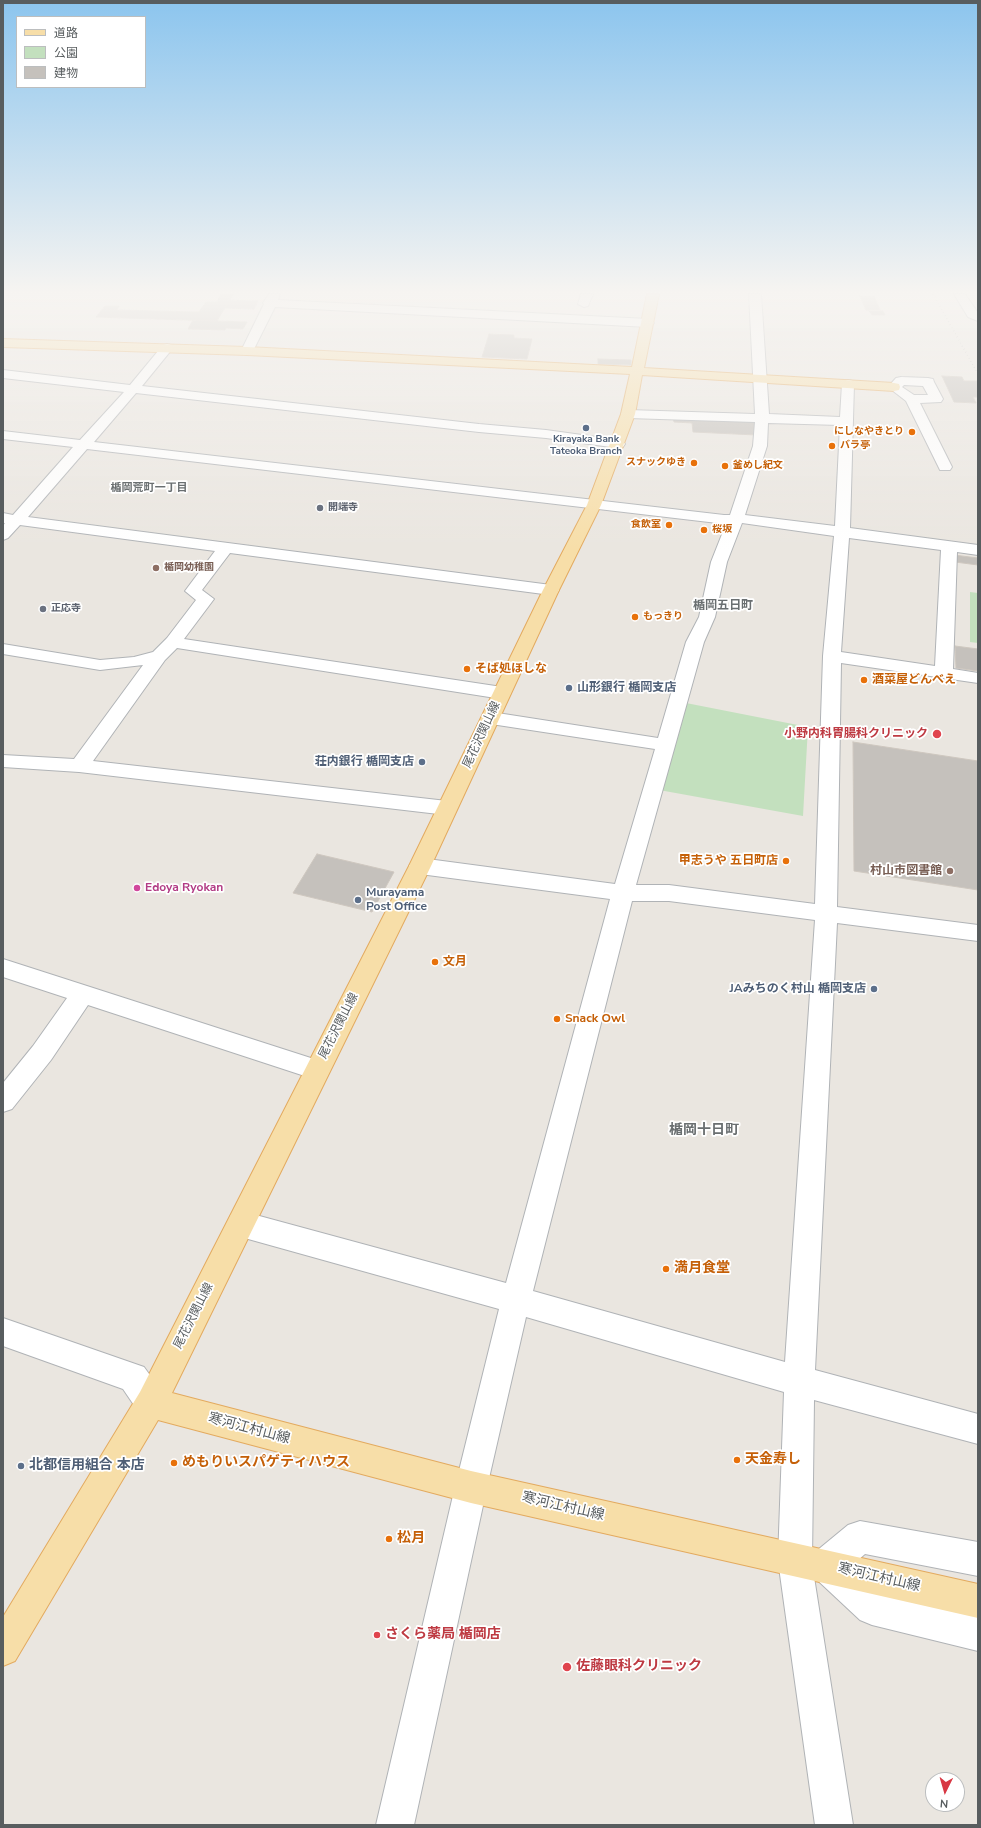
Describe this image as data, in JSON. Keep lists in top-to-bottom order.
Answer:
{
  "streets": {
    "main road": ["尾花沢関山線", "寒河江村山線"]
  },
  "crossings": [
    ["尾花沢関山線", "寒河江村山線"]
  ],
  "districts": ["楯岡荒町一丁目", "楯岡五日町", "楯岡十日町"],
  "places": [
    "Kirayaka Bank Tateoka Branch",
    "にしなやきとり",
    "バラ亭",
    "スナックゆき",
    "釜めし紀文",
    "開端寺",
    "食飲室",
    "桜坂",
    "楯岡幼稚園",
    "正応寺",
    "もっきり",
    "そば処ほしな",
    "酒菜屋どんべえ",
    "山形銀行 楯岡支店",
    "小野内科胃腸科クリニック",
    "荘内銀行 楯岡支店",
    "甲志うや 五日町店",
    "村山市図書館",
    "Edoya Ryokan",
    "Murayama Post Office",
    "文月",
    "JAみちのく村山 楯岡支店",
    "Snack Owl",
    "満月食堂",
    "天金寿し",
    "めもりいスパゲティハウス",
    "北都信用組合 本店",
    "松月",
    "さくら薬局 楯岡店",
    "佐藤眼科クリニック"
  ],
  "legend": ["道路", "公園", "建物"],
  "north": "bottom"
}
